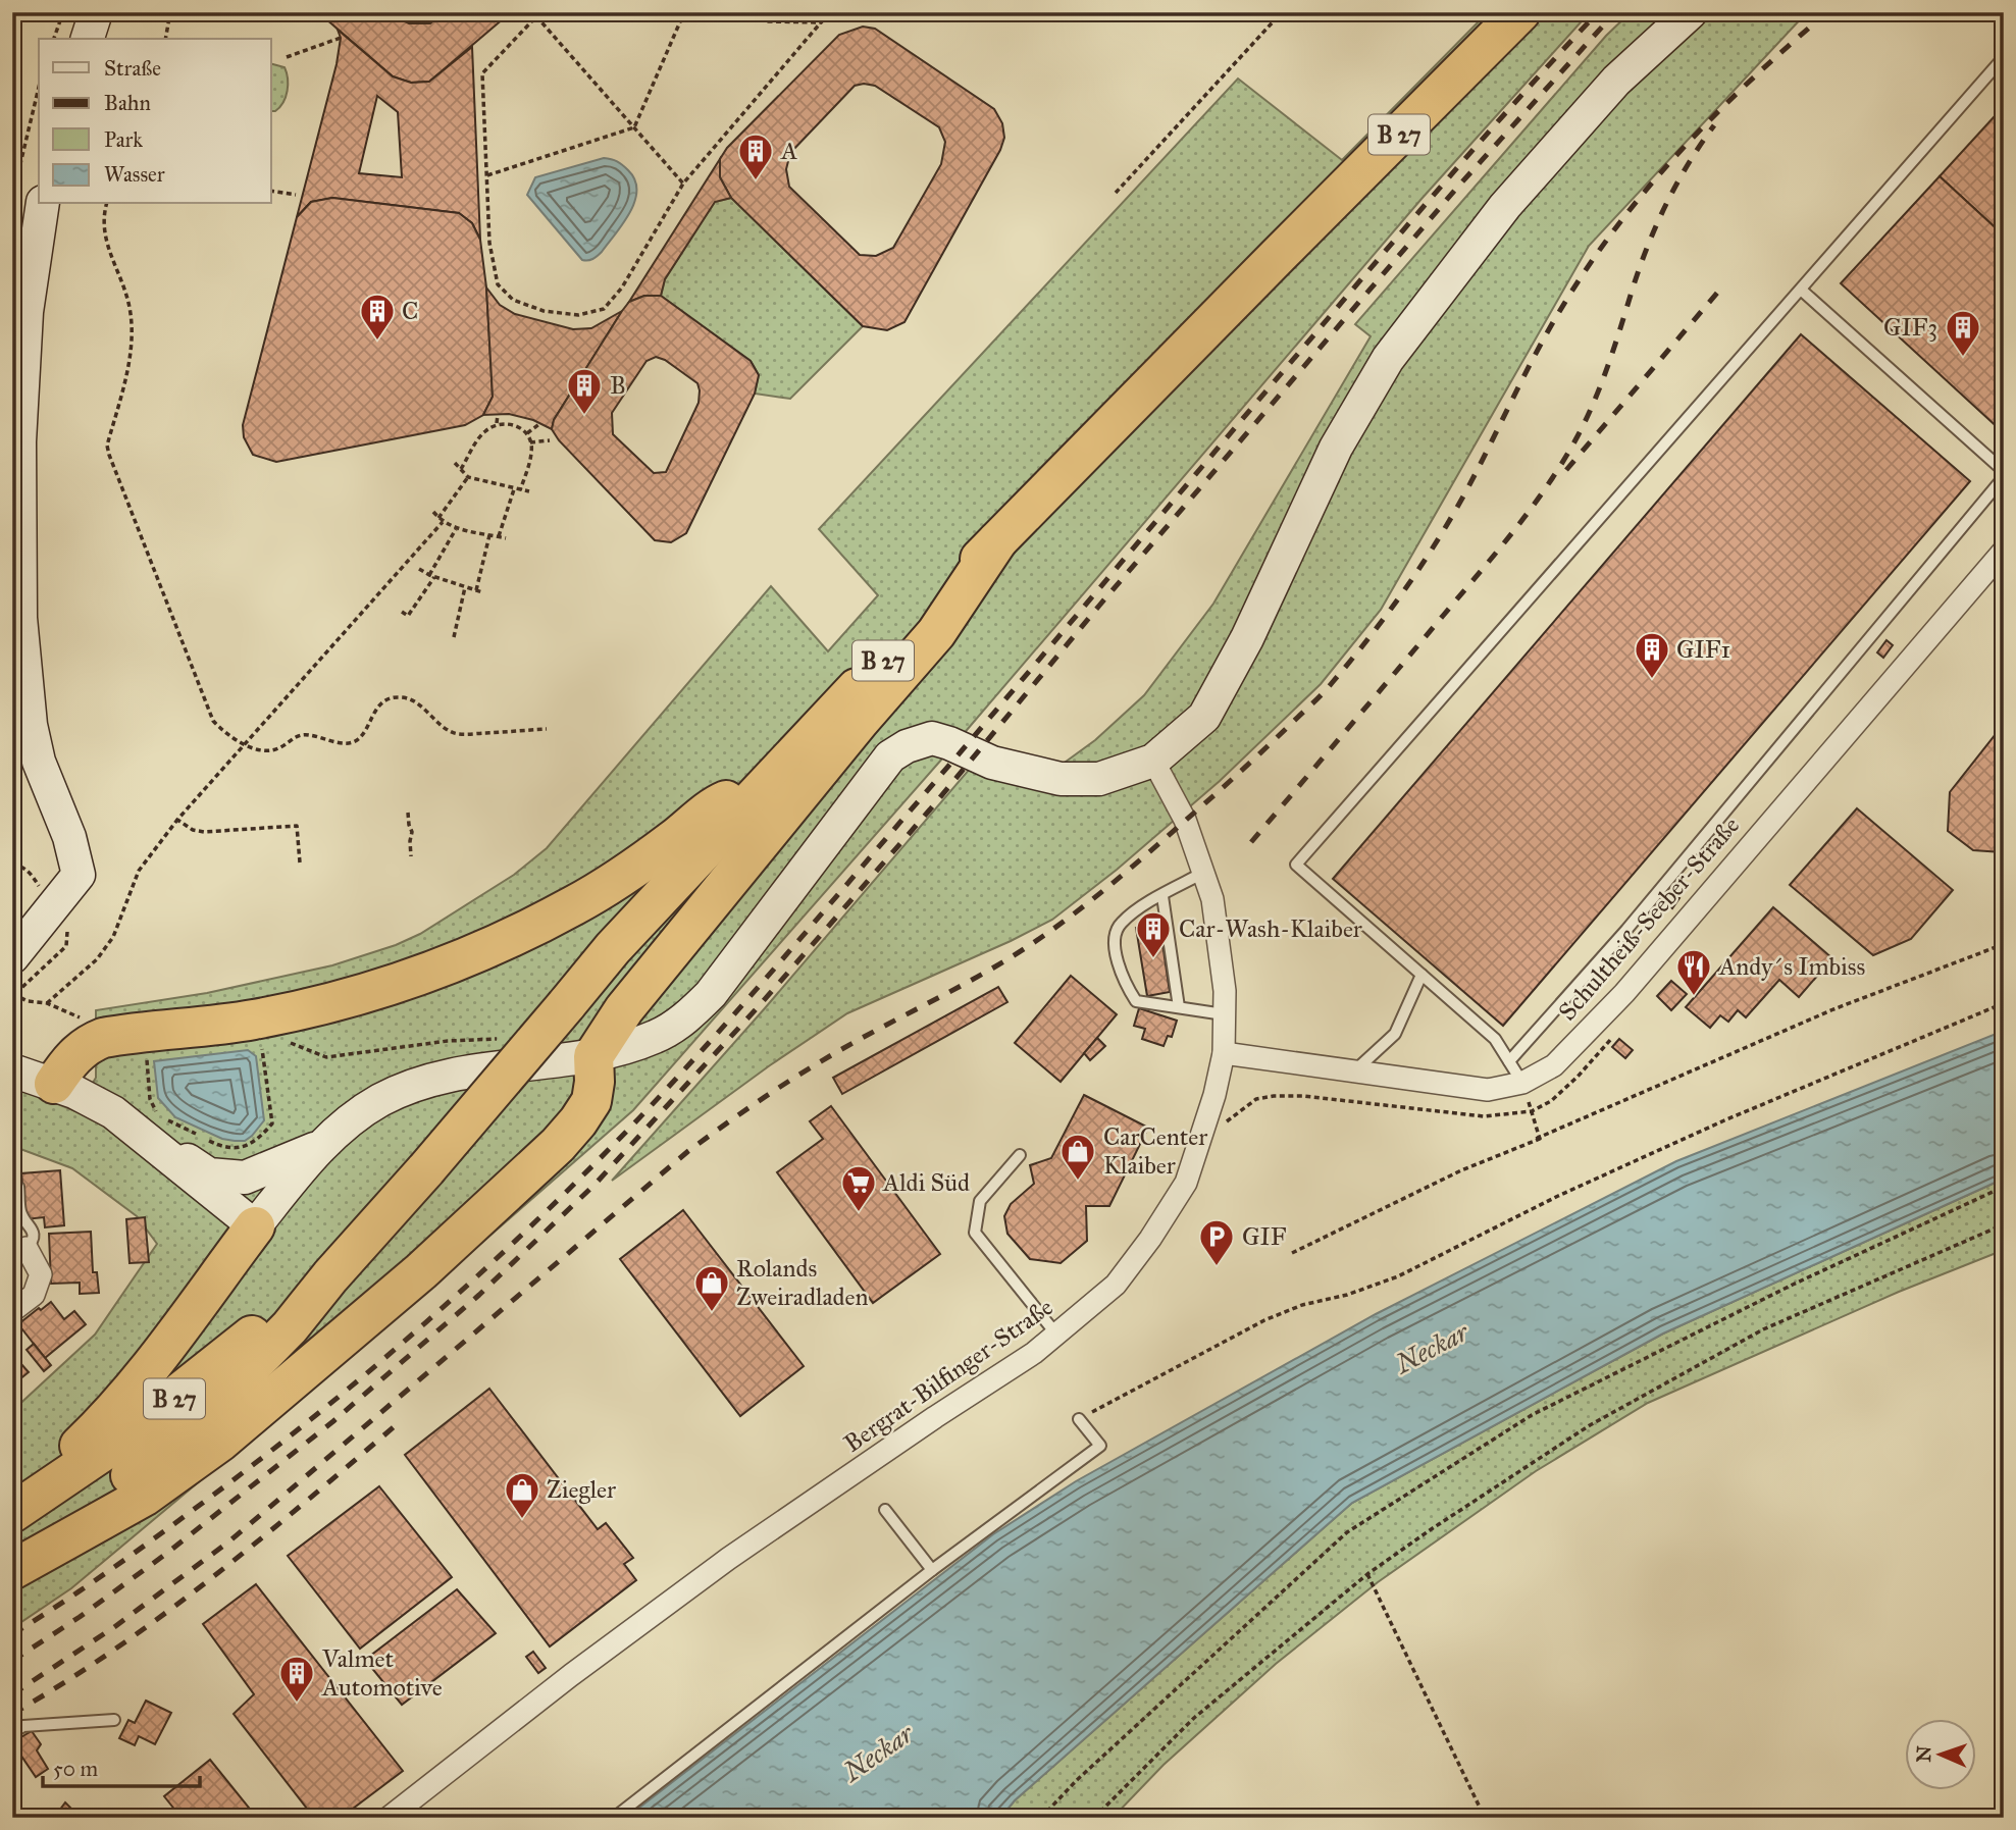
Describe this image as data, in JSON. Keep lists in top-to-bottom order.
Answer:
{
  "streets": {
    "highway": ["B 27"],
    "street": ["Schultheiß-Seeber-Straße", "Bergrat-Bilfinger-Straße"]
  },
  "crossings": [
    ["Schultheiß-Seeber-Straße", "Bergrat-Bilfinger-Straße"]
  ],
  "water": ["Neckar"],
  "places": {
    "building": [
      "A",
      "C",
      "GIF3",
      "B",
      "GIF1",
      "Car-Wash-Klaiber",
      "Valmet Automotive"
    ],
    "restaurant": ["Andy´s Imbiss"],
    "shop": ["CarCenter Klaiber", "Rolands Zweiradladen", "Ziegler"],
    "supermarket": ["Aldi Süd"],
    "parking": ["GIF"]
  },
  "legend": [
    "Straße",
    "Bahn",
    "Park",
    "Wasser"
  ],
  "scale_bar": "50 m",
  "north": "left"
}
